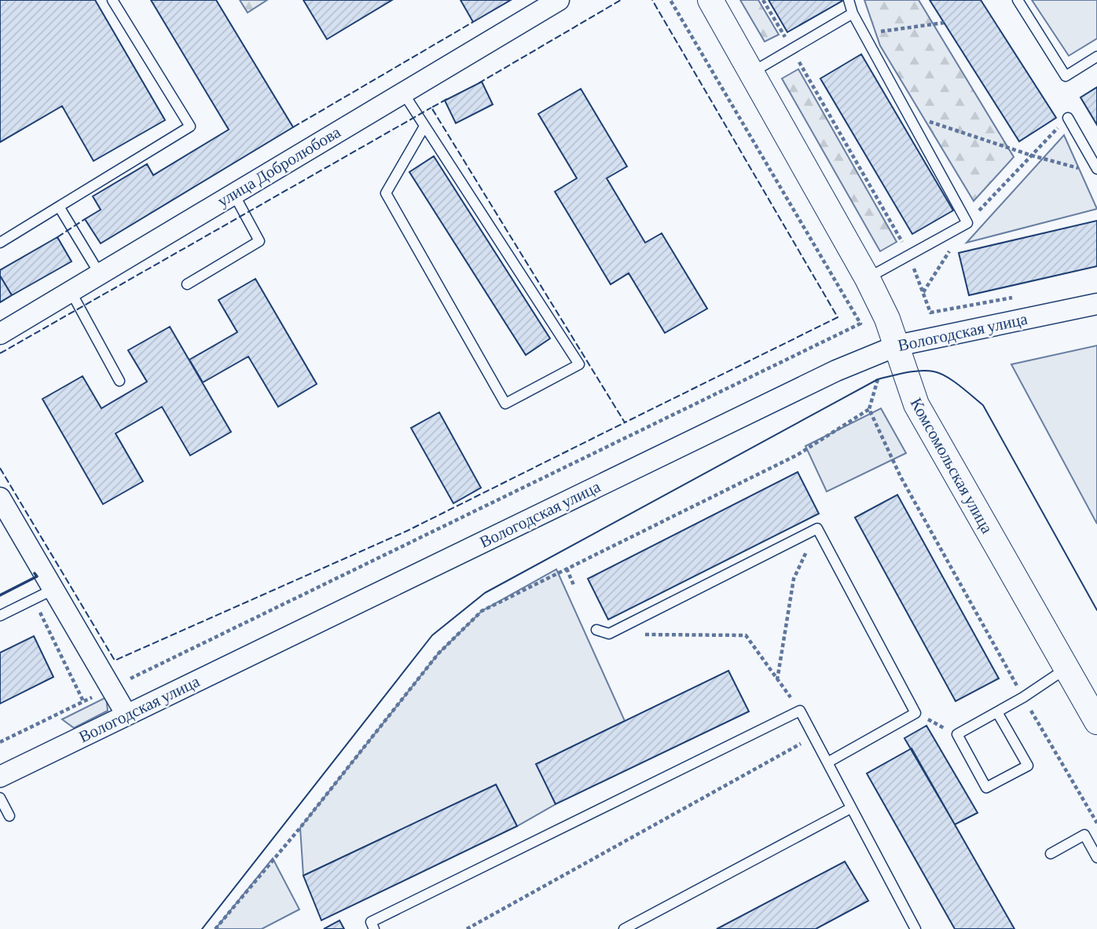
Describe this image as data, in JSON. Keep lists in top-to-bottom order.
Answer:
{
  "streets": {
    "street": ["улица Добролюбова", "Вологодская улица", "Комсомольская улица"]
  },
  "crossings": [
    ["Вологодская улица", "Комсомольская улица"]
  ]
}
